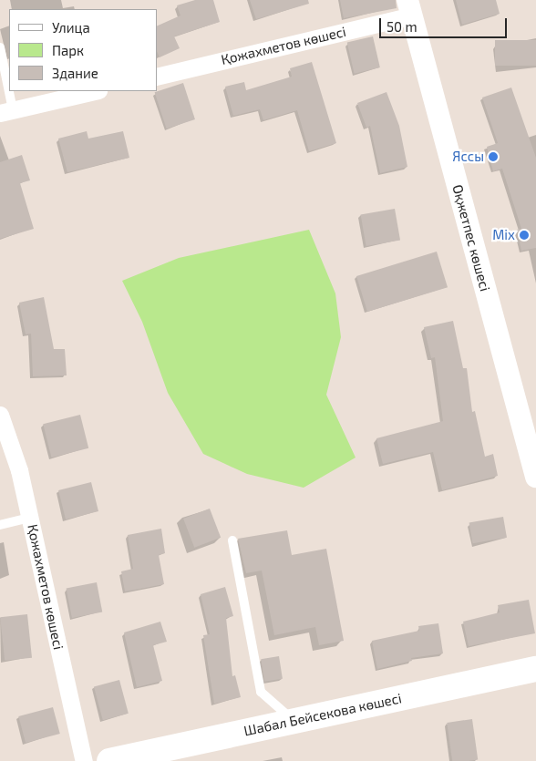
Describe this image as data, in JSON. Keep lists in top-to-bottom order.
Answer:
{
  "streets": {
    "main road": ["Шабал Бейсекова көшесі"],
    "street": ["Қожахметов көшесі", "Оқжетпес көшесі"]
  },
  "crossings": [
    ["Қожахметов көшесі", "Оқжетпес көшесі"]
  ],
  "places": ["Яссы", "Mix"],
  "legend": ["Улица", "Парк", "Здание"],
  "scale_bar": "50 m"
}
